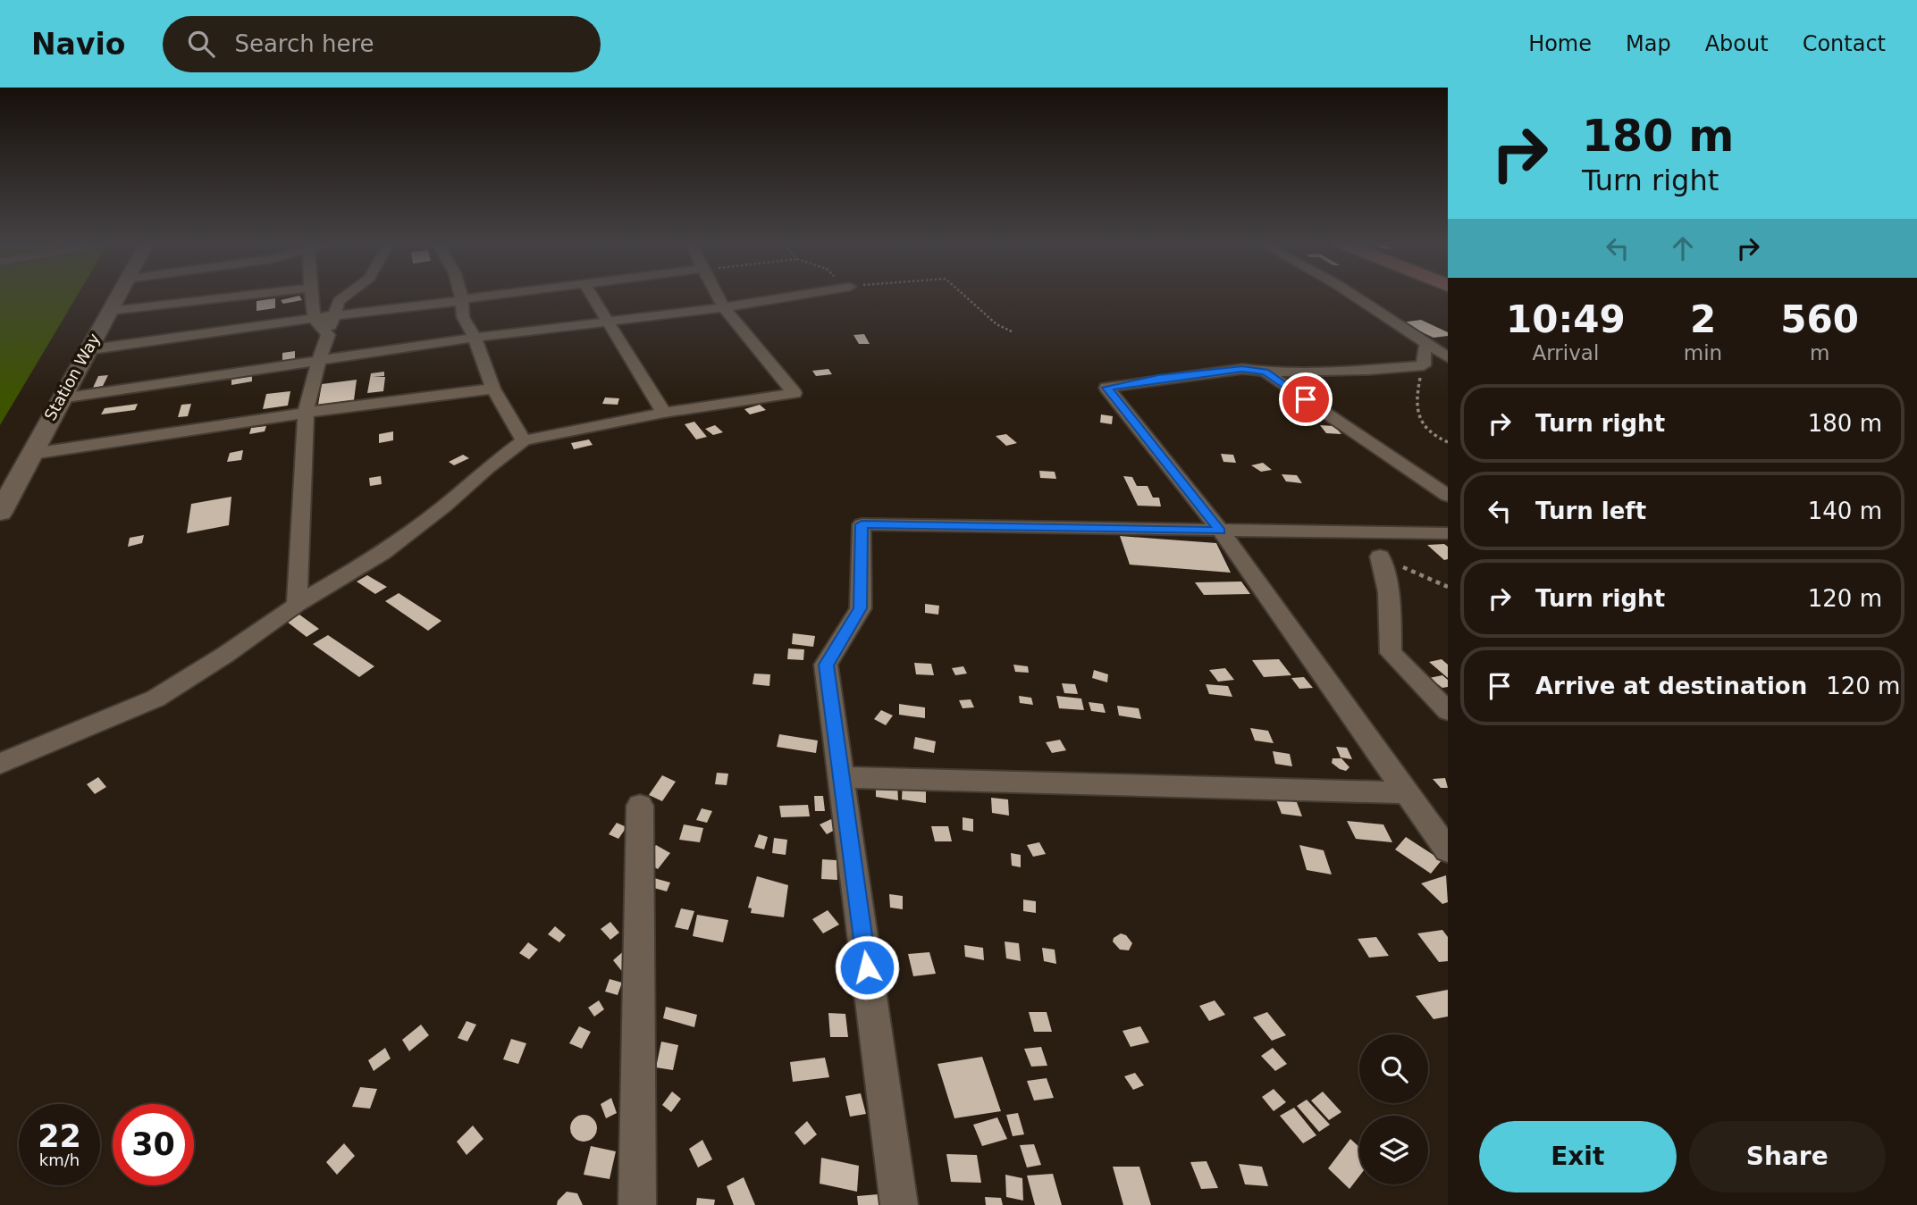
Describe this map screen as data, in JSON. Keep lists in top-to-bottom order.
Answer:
{
  "streets": {
    "main road": ["Station Way"]
  },
  "page": {
    "header": "Navio",
    "search": "Search here",
    "nav": [
      "Home",
      "Map",
      "About",
      "Contact"
    ],
    "turn": ["180 m", "Turn right"],
    "eta": [
      "10:49",
      "Arrival",
      "2",
      "min",
      "560",
      "m"
    ],
    "list": [
      {
        "name": "Turn right",
        "value": "180 m"
      },
      {
        "name": "Turn left",
        "value": "140 m"
      },
      {
        "name": "Turn right",
        "value": "120 m"
      },
      {
        "name": "Arrive at destination",
        "value": "120 m"
      }
    ],
    "speed": "22 km/h",
    "limit": "30",
    "buttons": ["Exit", "Share"]
  }
}
